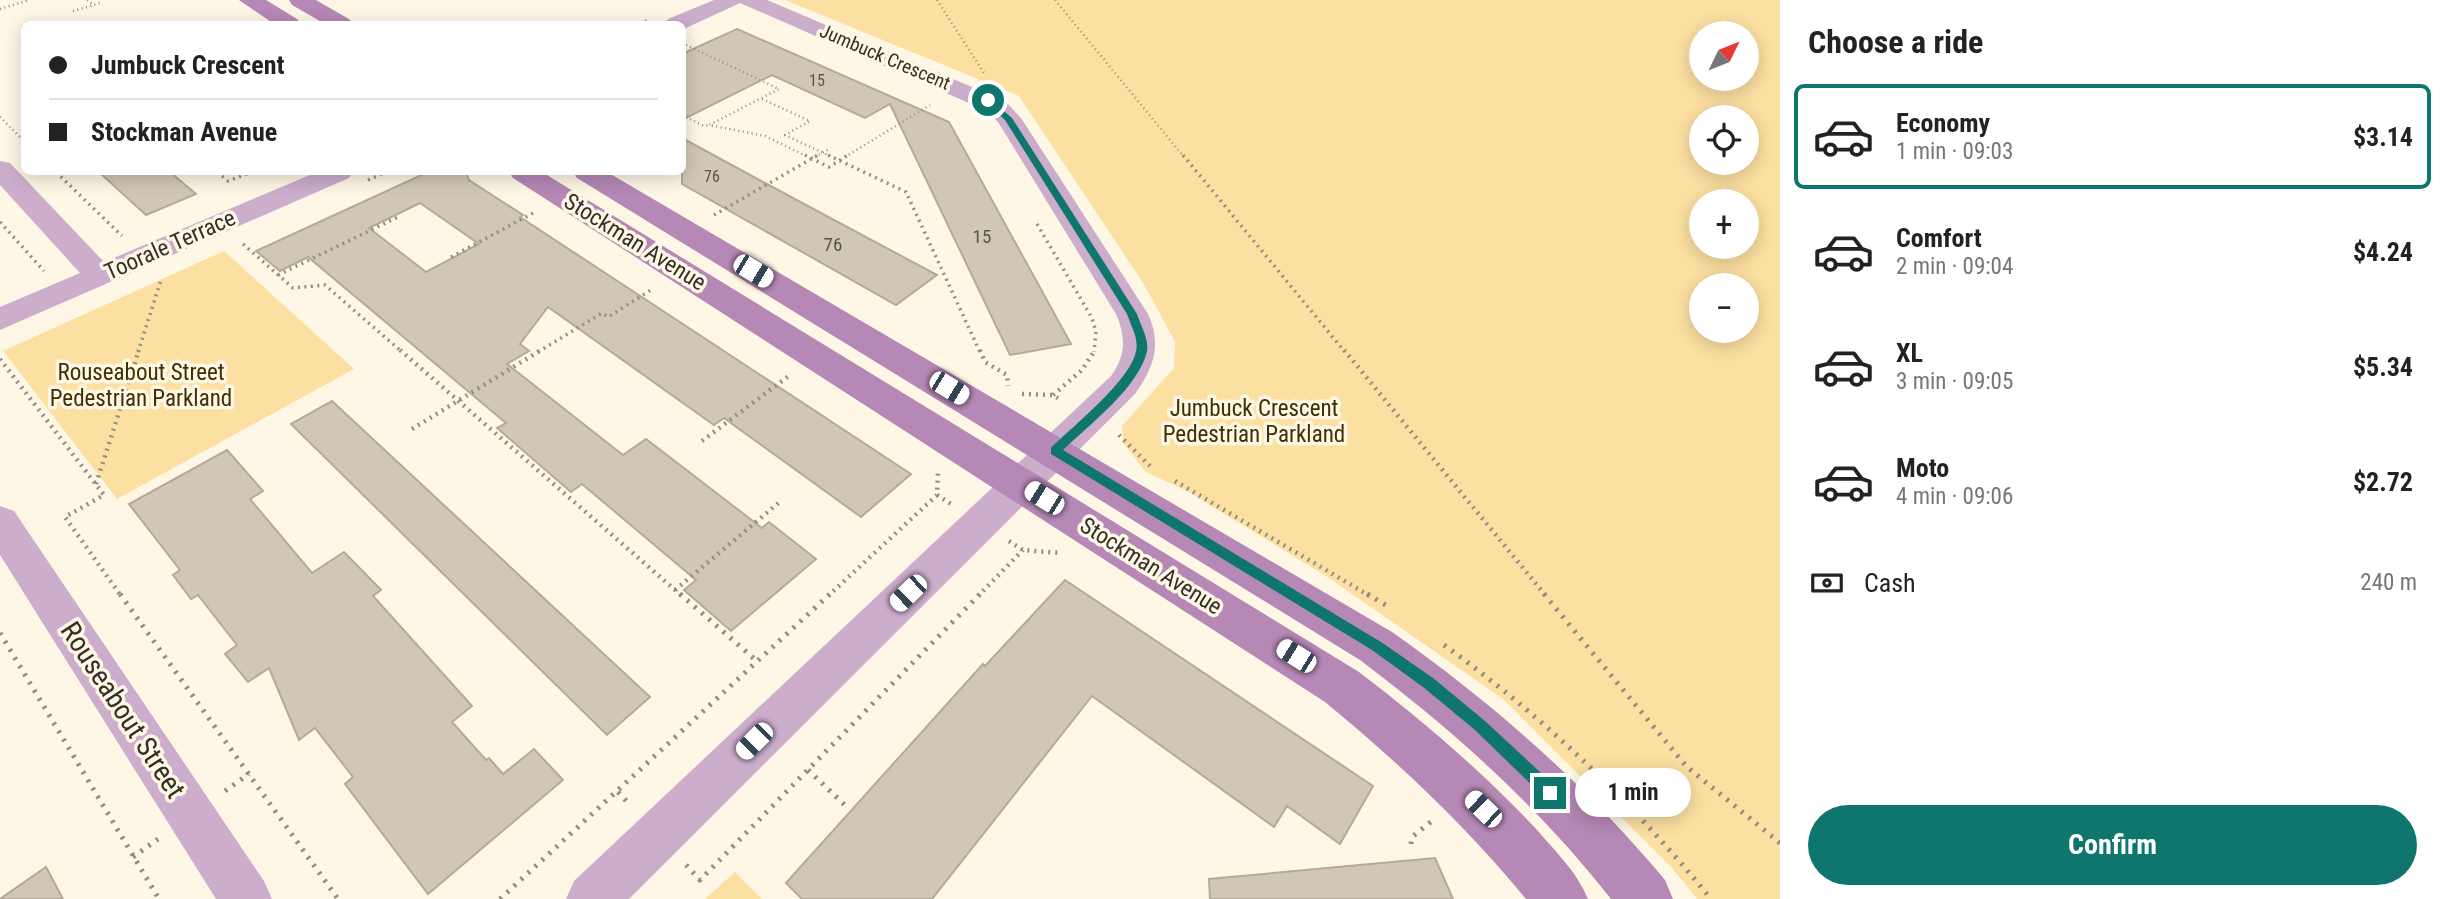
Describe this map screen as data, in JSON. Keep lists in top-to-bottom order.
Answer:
{
  "streets": {
    "street": [
      "Jumbuck Crescent",
      "Stockman Avenue",
      "Toorale Terrace",
      "Rouseabout Street"
    ]
  },
  "crossings": [
    ["Jumbuck Crescent", "Stockman Avenue"]
  ],
  "parks": ["Rouseabout Street Pedestrian Parkland", "Jumbuck Crescent Pedestrian Parkland"],
  "house_numbers": [
    "15",
    "76",
    "15",
    "76"
  ],
  "north": "top right",
  "page": {
    "heading": "Choose a ride",
    "map_buttons": ["+", "−"],
    "banner": ["Jumbuck Crescent", "Stockman Avenue"],
    "list": [
      {
        "name": "Economy",
        "note": "1 min · 09:03",
        "value": "$3.14"
      },
      {
        "name": "Comfort",
        "note": "2 min · 09:04",
        "value": "$4.24"
      },
      {
        "name": "XL",
        "note": "3 min · 09:05",
        "value": "$5.34"
      },
      {
        "name": "Moto",
        "note": "4 min · 09:06",
        "value": "$2.72"
      }
    ],
    "pay": ["Cash", "240 m"],
    "bubble": "1 min",
    "buttons": "Confirm"
  }
}
